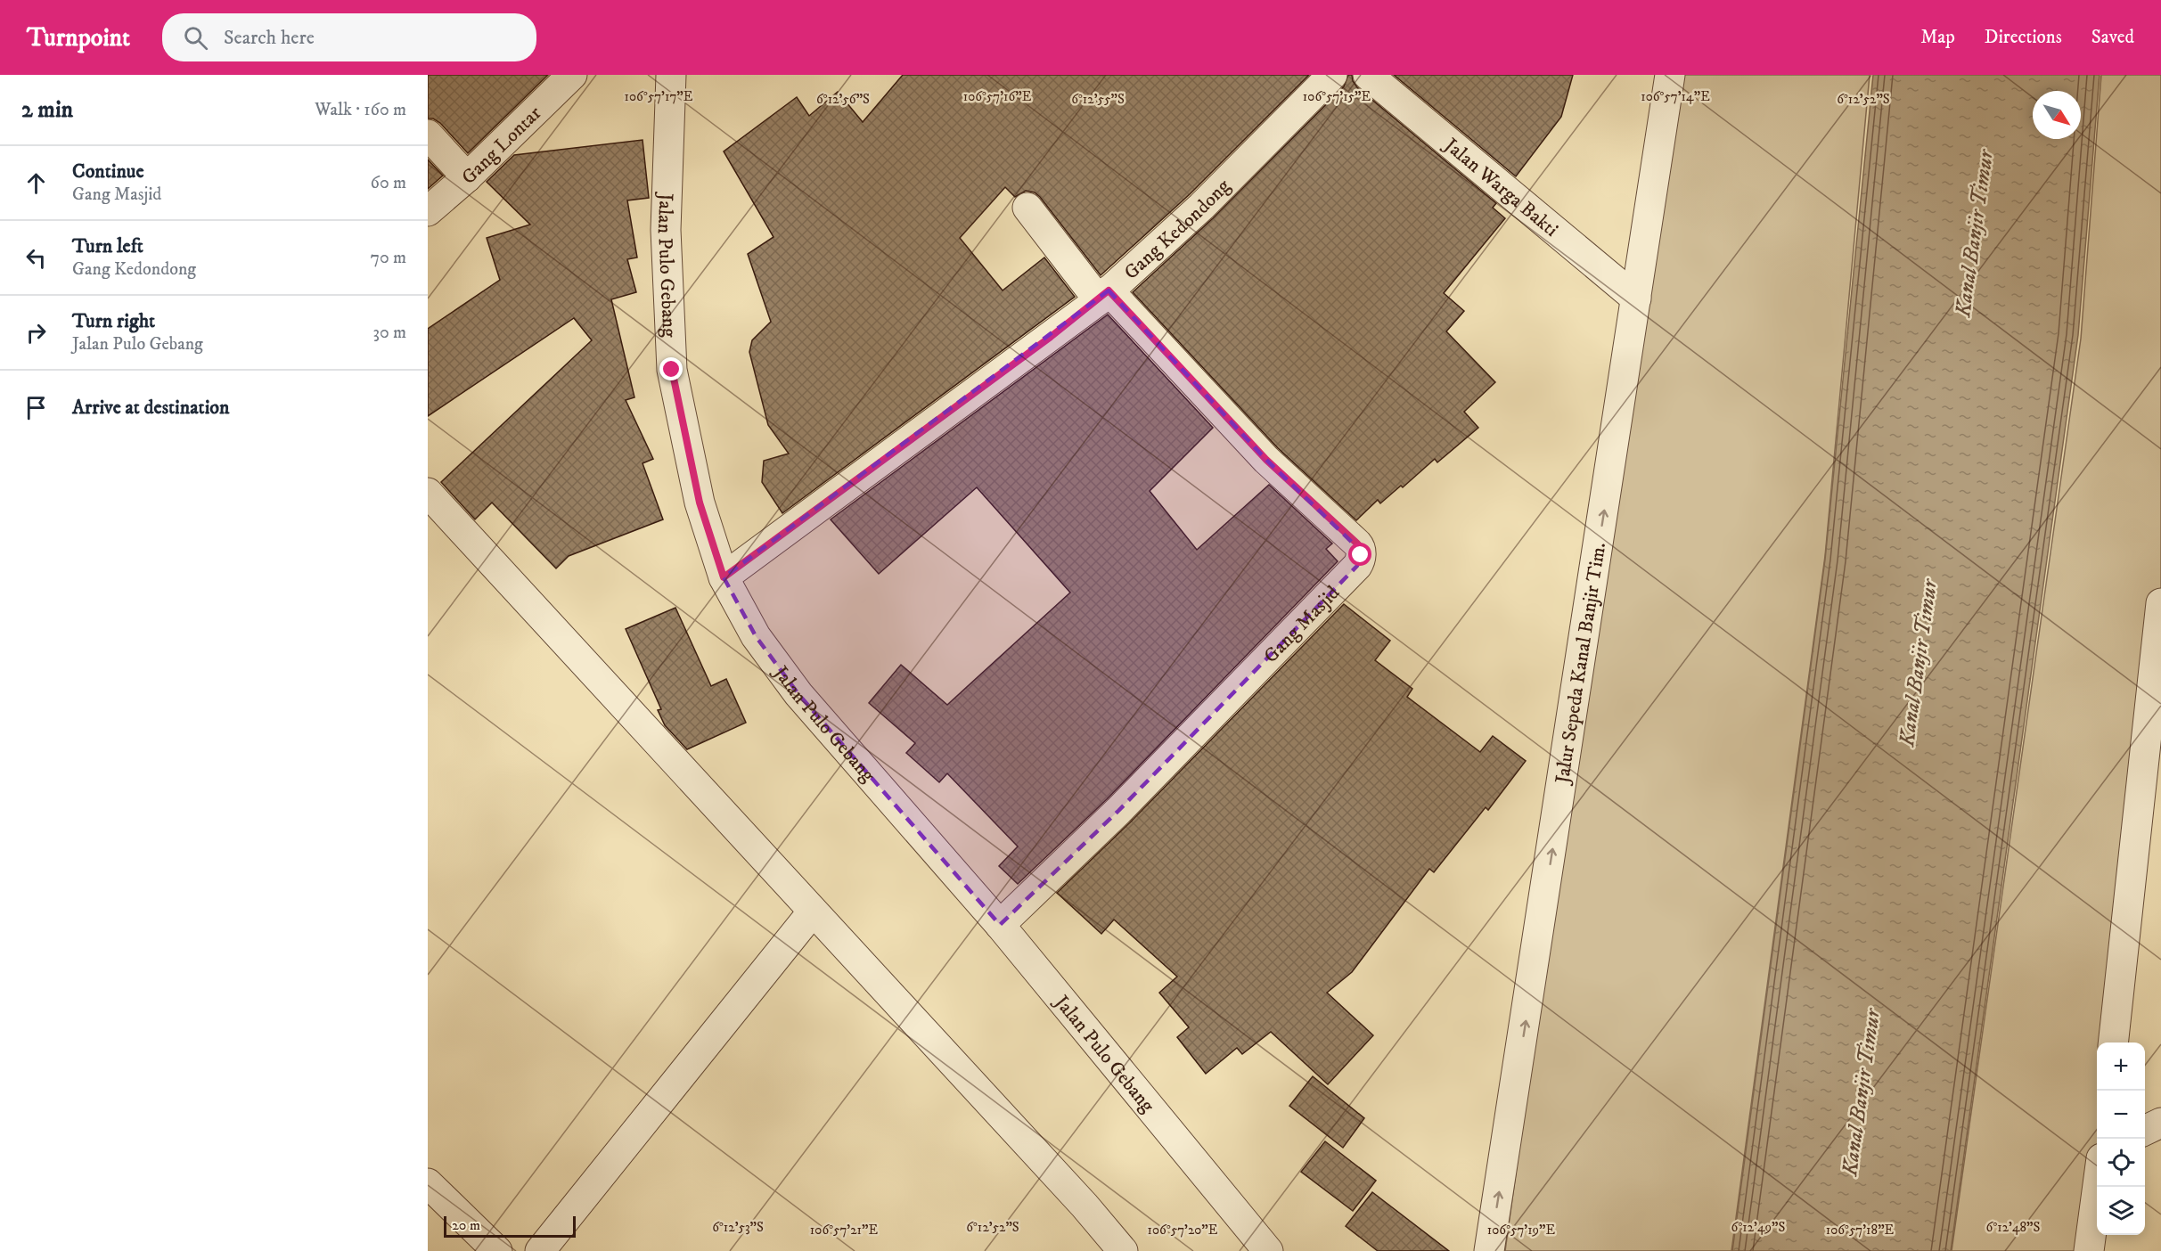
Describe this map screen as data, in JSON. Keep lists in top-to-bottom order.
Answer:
{
  "streets": {
    "street": [
      "Gang Lontar",
      "Jalan Warga Bakti",
      "Gang Kedondong",
      "Jalan Pulo Gebang",
      "Gang Masjid",
      "Jalur Sepeda Kanal Banjir Tim."
    ]
  },
  "crossings": [
    ["Jalan Warga Bakti", "Jalur Sepeda Kanal Banjir Tim."],
    ["Gang Kedondong", "Jalan Pulo Gebang"],
    ["Gang Kedondong", "Gang Masjid"],
    ["Jalan Pulo Gebang", "Gang Masjid"]
  ],
  "one_way": ["Jalur Sepeda Kanal Banjir Tim."],
  "water": ["Kanal Banjir Timur"],
  "scale_bar": "20 m",
  "north": "bottom right",
  "page": {
    "header": "Turnpoint",
    "search": "Search here",
    "nav": ["Map", "Directions", "Saved"],
    "heading": ["2 min", "Walk · 160 m"],
    "list": [
      ["Continue", "Gang Masjid", "60 m"],
      ["Turn left", "Gang Kedondong", "70 m"],
      ["Turn right", "Jalan Pulo Gebang", "30 m"],
      "Arrive at destination"
    ],
    "map_buttons": ["+", "−"],
    "scale": "20 m"
  },
  "coordinates": [
    "106°57'14\"E",
    "106°57'17\"E",
    "106°57'16\"E",
    "106°57'15\"E",
    "6°12'56\"S",
    "6°12'55\"S",
    "6°12'52\"S",
    "6°12'53\"S",
    "6°12'49\"S",
    "6°12'48\"S",
    "106°57'21\"E",
    "106°57'20\"E",
    "106°57'19\"E",
    "106°57'18\"E"
  ]
}
